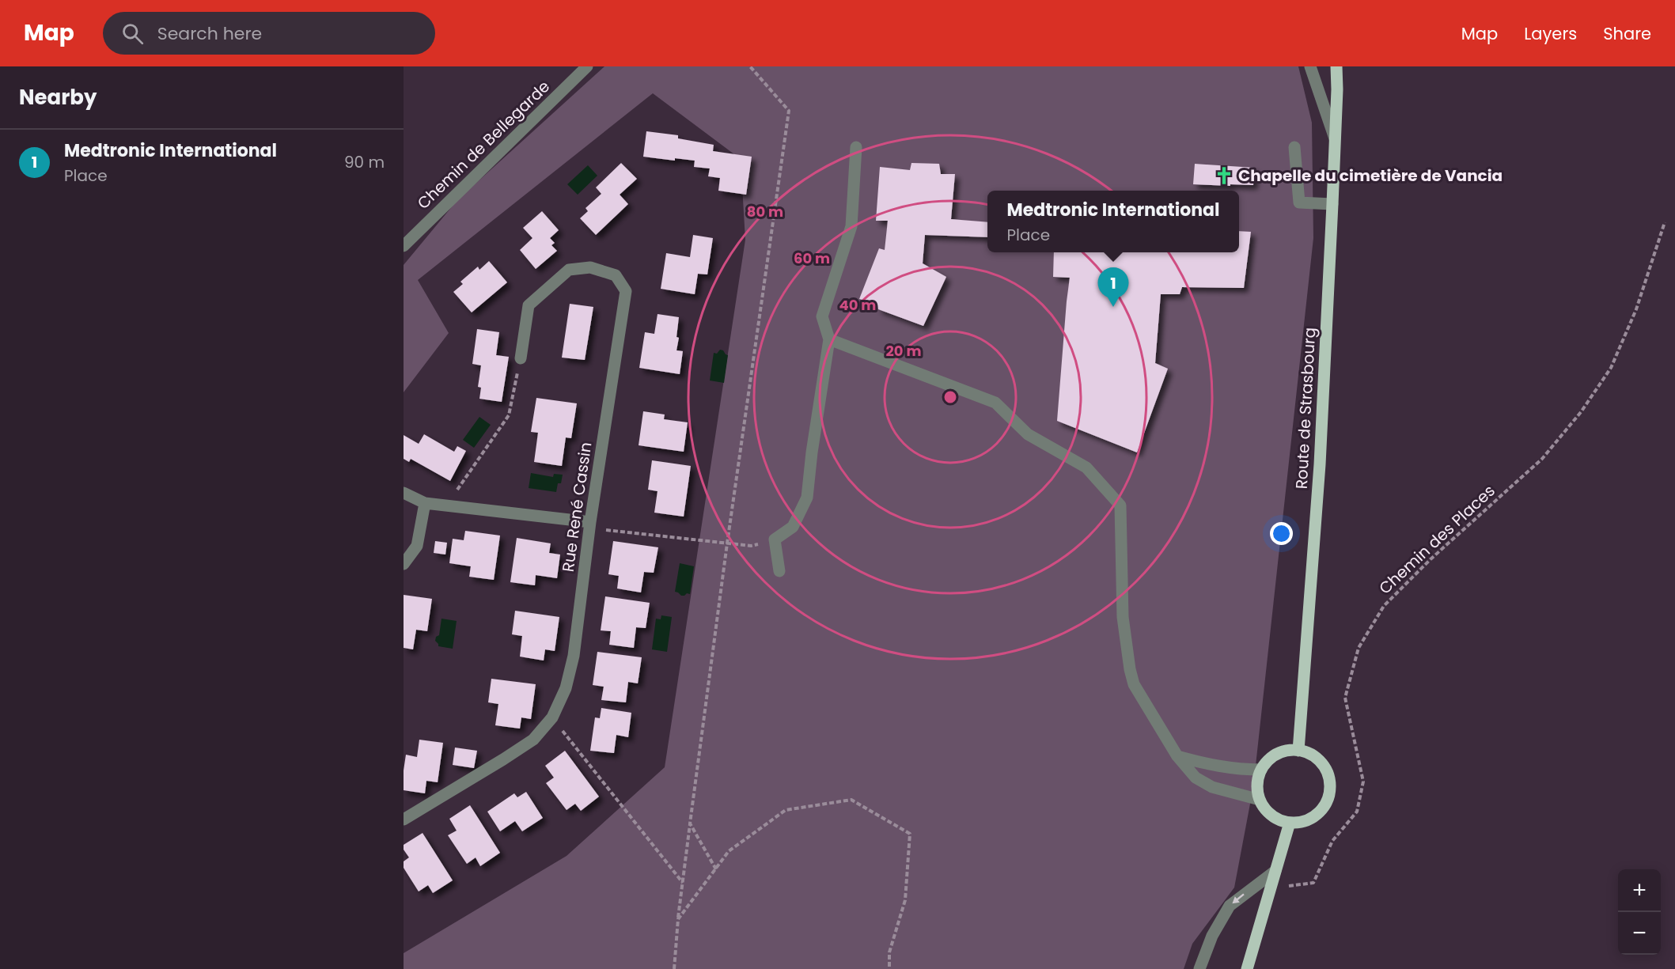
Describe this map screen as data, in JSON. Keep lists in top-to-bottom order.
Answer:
{
  "streets": {
    "main road": ["Route de Strasbourg"],
    "street": ["Chemin de Bellegarde", "Rue René Cassin"],
    "path": ["Chemin des Places"]
  },
  "places": {
    "church": ["Chapelle du cimetière de Vancia"]
  },
  "page": {
    "header": "Map",
    "search": "Search here",
    "nav": ["Map", "Layers", "Share"],
    "heading": "Nearby",
    "list": [
      {
        "mark": "1",
        "name": "Medtronic International",
        "note": "Place",
        "value": "90 m"
      }
    ],
    "popup": ["Medtronic International", "Place"],
    "pins": "1",
    "map_buttons": ["+", "−"]
  },
  "rings": [
    "80 m",
    "60 m",
    "40 m",
    "20 m"
  ]
}
